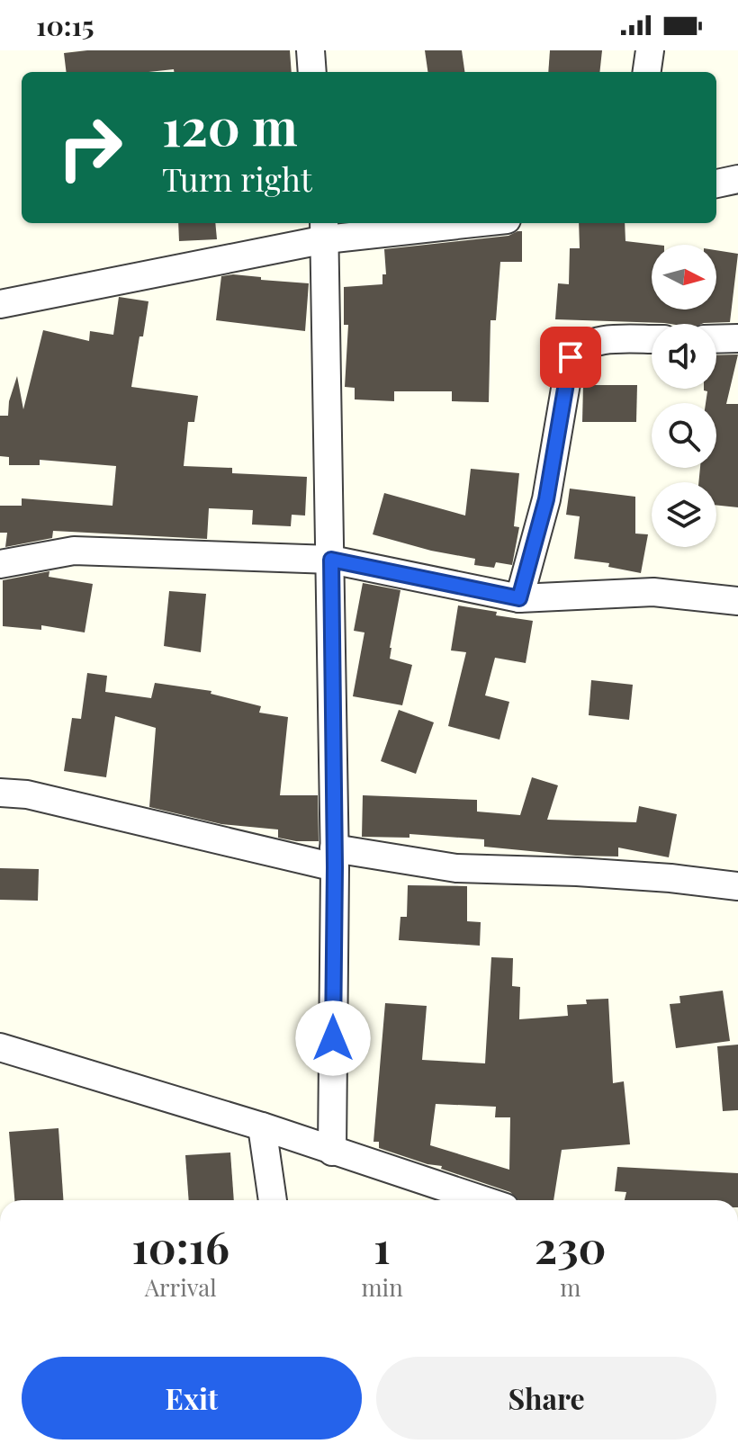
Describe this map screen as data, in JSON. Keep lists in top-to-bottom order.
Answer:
{
  "north": "right",
  "page": {
    "status": "10:15",
    "turn": ["120 m", "Turn right"],
    "eta": [
      "10:16",
      "Arrival",
      "1",
      "min",
      "230",
      "m"
    ],
    "buttons": ["Exit", "Share"]
  }
}
